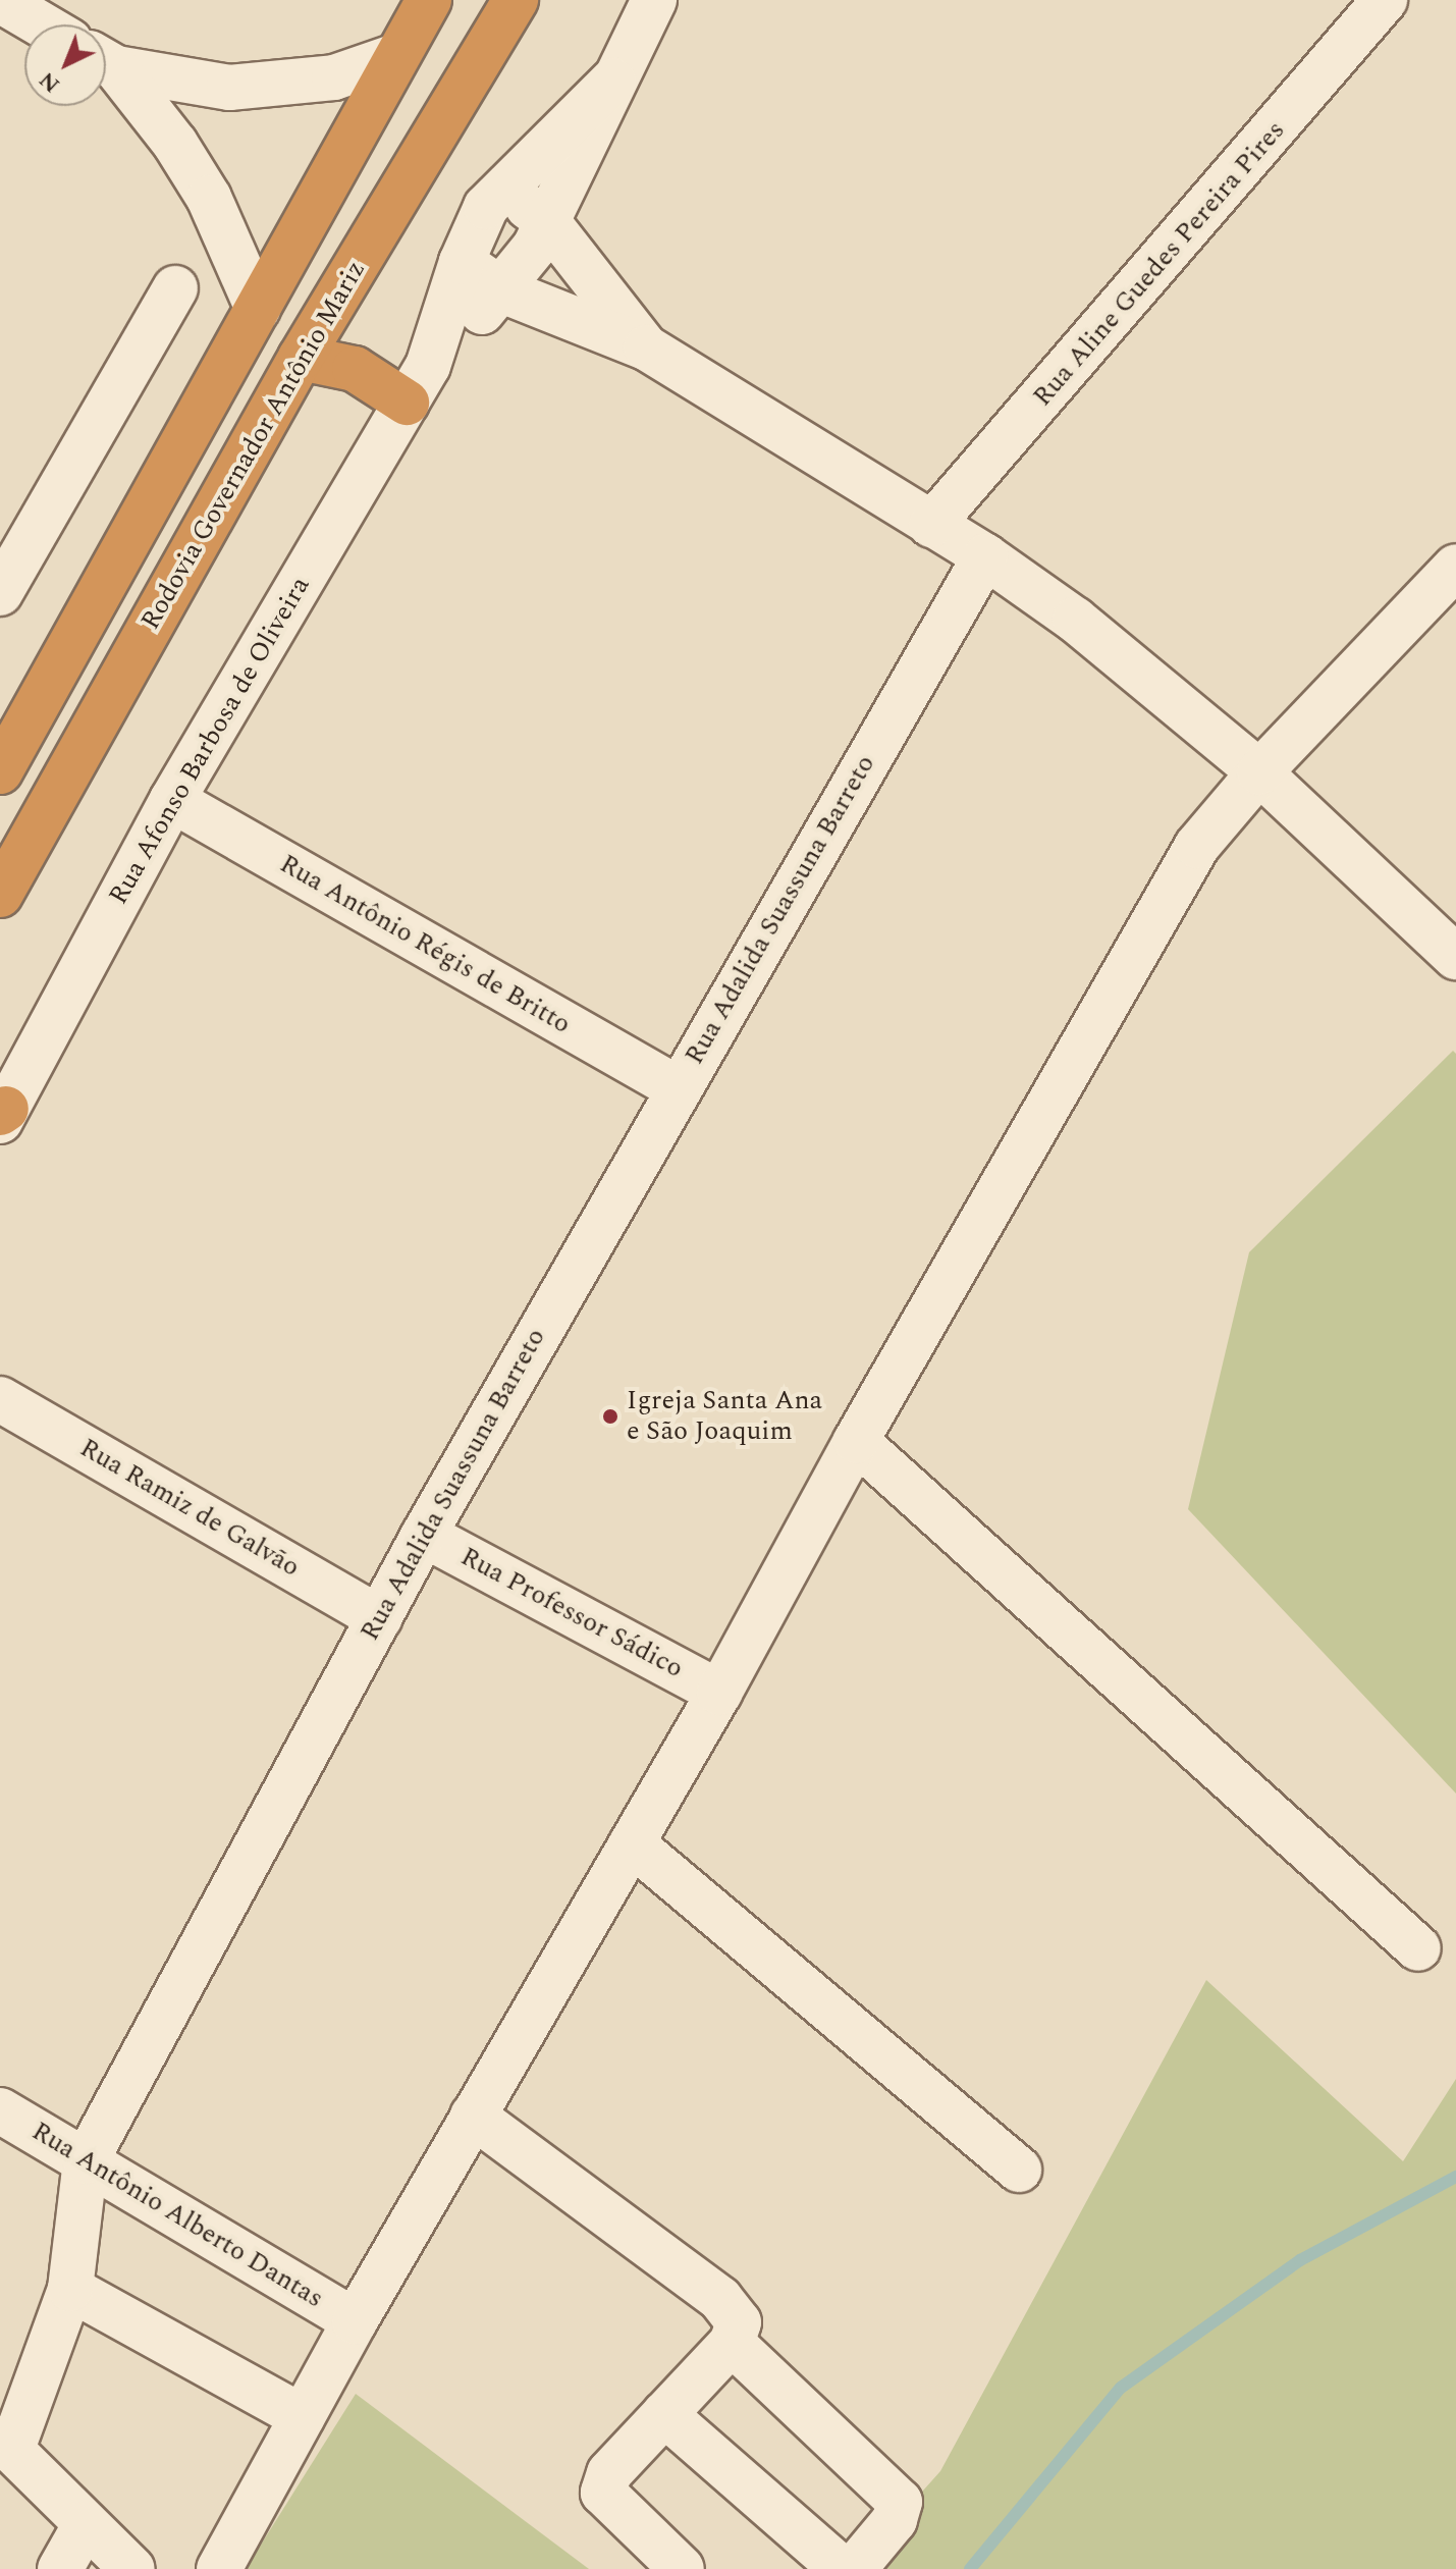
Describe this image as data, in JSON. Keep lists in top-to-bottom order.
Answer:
{
  "streets": {
    "highway": ["Rodovia Governador Antônio Mariz"],
    "street": [
      "Rua Aline Guedes Pereira Pires",
      "Rua Afonso Barbosa de Oliveira",
      "Rua Adalida Suassuna Barreto",
      "Rua Antônio Régis de Britto",
      "Rua Ramiz de Galvão",
      "Rua Professor Sádico",
      "Rua Antônio Alberto Dantas"
    ]
  },
  "crossings": [
    ["Rua Afonso Barbosa de Oliveira", "Rua Antônio Régis de Britto"],
    ["Rua Adalida Suassuna Barreto", "Rua Antônio Régis de Britto"],
    ["Rua Adalida Suassuna Barreto", "Rua Ramiz de Galvão"],
    ["Rua Adalida Suassuna Barreto", "Rua Professor Sádico"],
    ["Rua Adalida Suassuna Barreto", "Rua Antônio Alberto Dantas"]
  ],
  "places": ["Igreja Santa Ana e São Joaquim"],
  "north": "bottom left"
}
